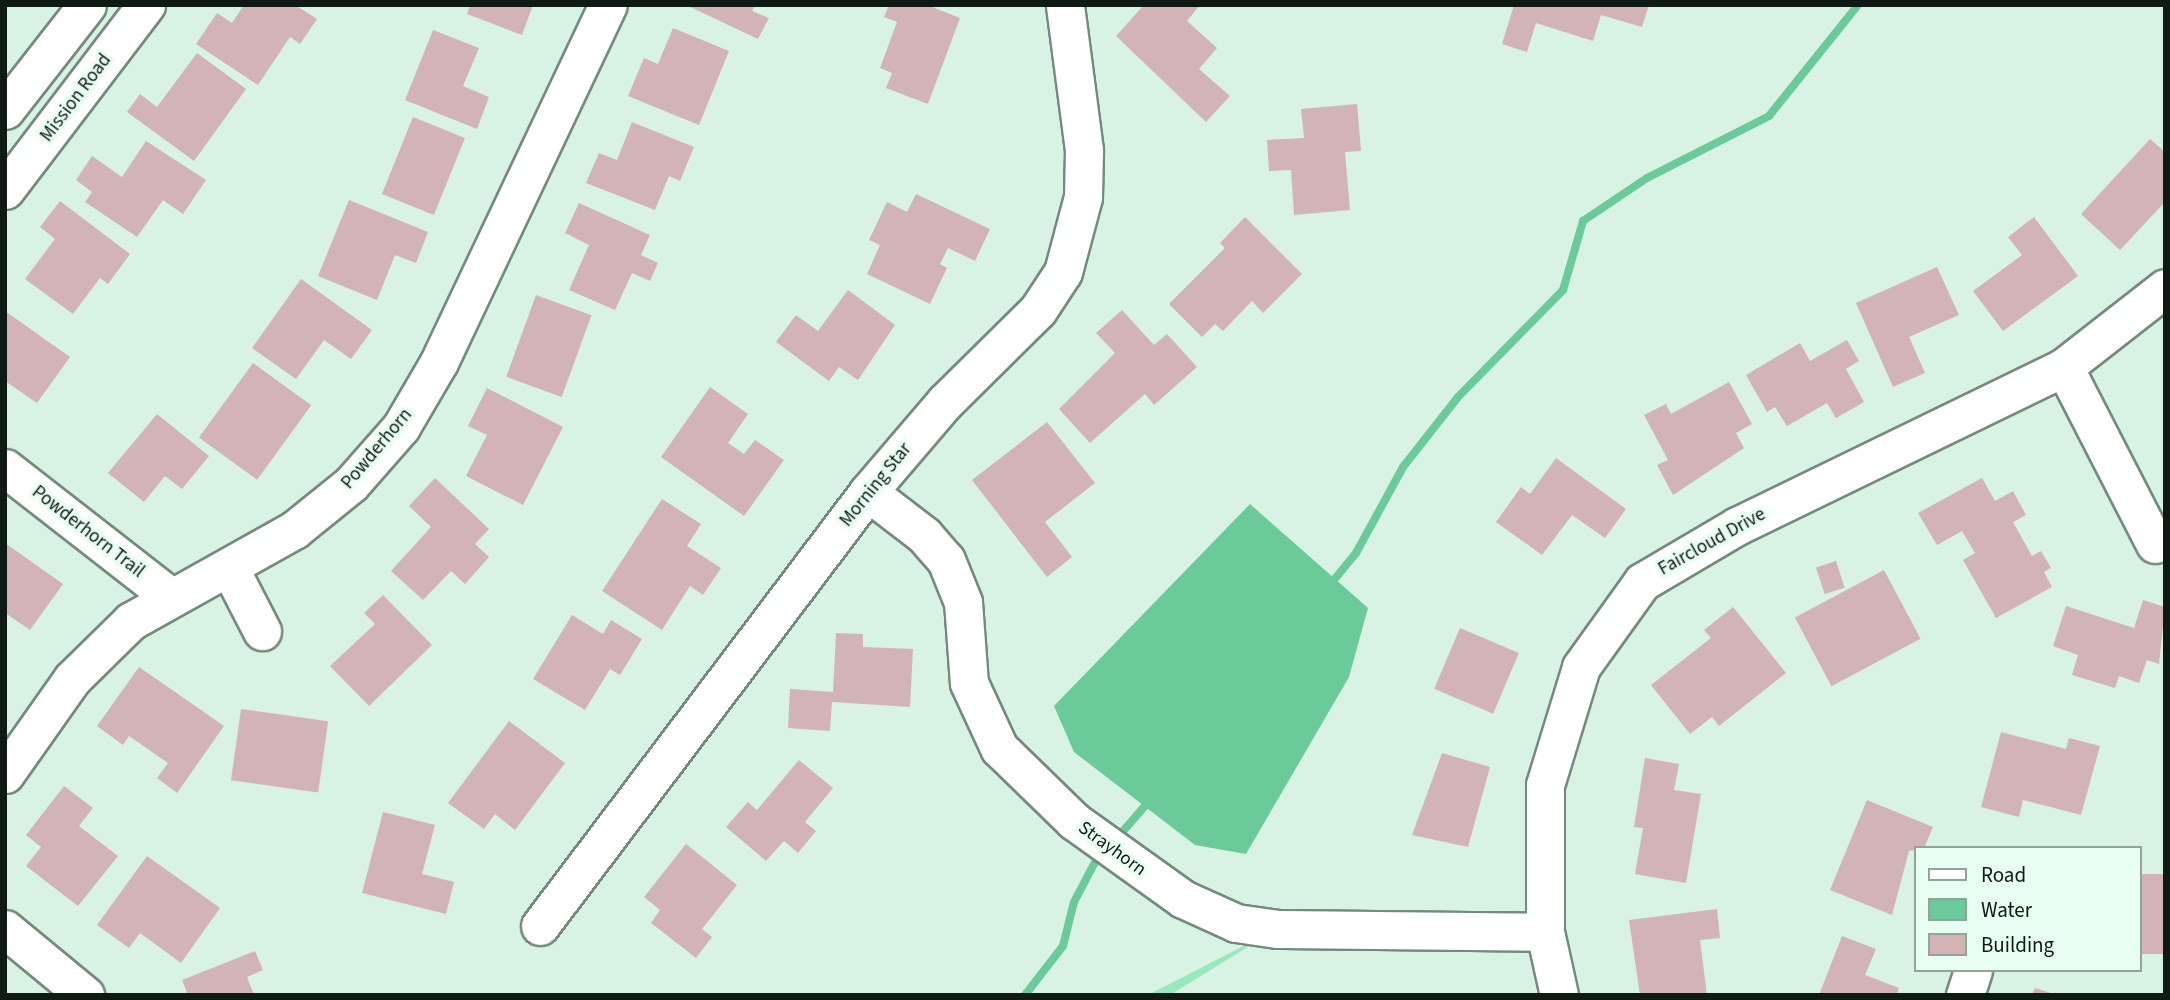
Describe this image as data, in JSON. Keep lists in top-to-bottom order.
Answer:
{
  "streets": {
    "street": [
      "Mission Road",
      "Powderhorn",
      "Morning Star",
      "Powderhorn Trail",
      "Faircloud Drive",
      "Strayhorn"
    ]
  },
  "crossings": [
    ["Powderhorn", "Powderhorn Trail"],
    ["Morning Star", "Strayhorn"],
    ["Faircloud Drive", "Strayhorn"]
  ],
  "legend": ["Road", "Water", "Building"]
}
